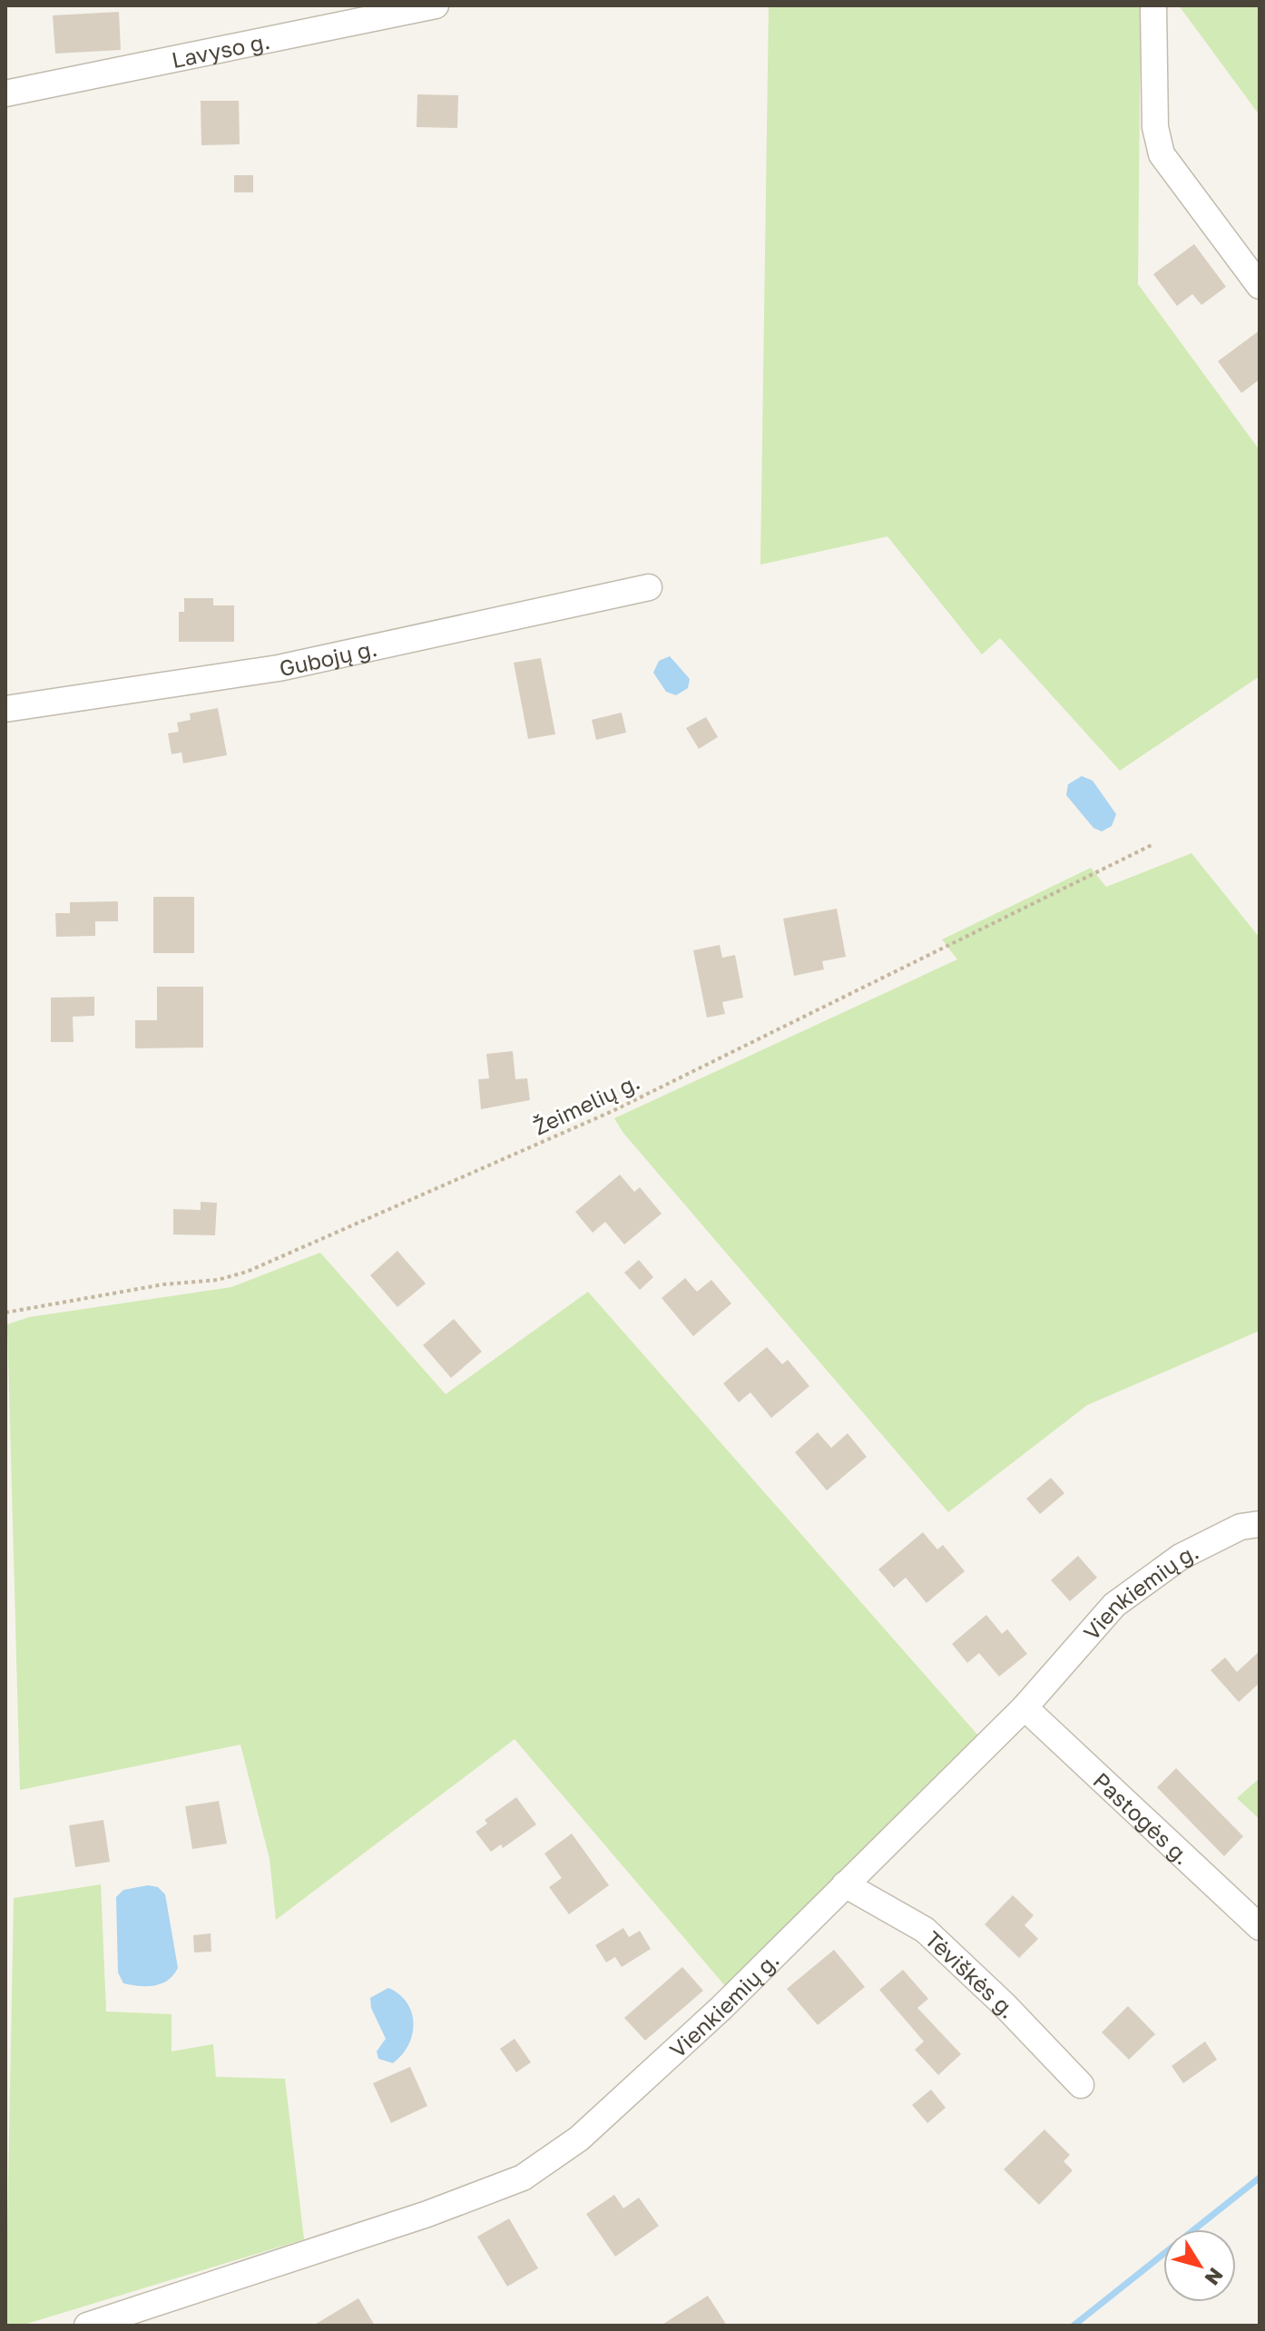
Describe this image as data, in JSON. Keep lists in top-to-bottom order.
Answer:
{
  "streets": {
    "street": [
      "Lavyso g.",
      "Gubojų g.",
      "Vienkiemių g.",
      "Pastogės g.",
      "Tėviškės g."
    ],
    "path": ["Žeimelių g."]
  },
  "crossings": [
    ["Vienkiemių g.", "Pastogės g."],
    ["Vienkiemių g.", "Tėviškės g."]
  ],
  "north": "bottom right"
}
